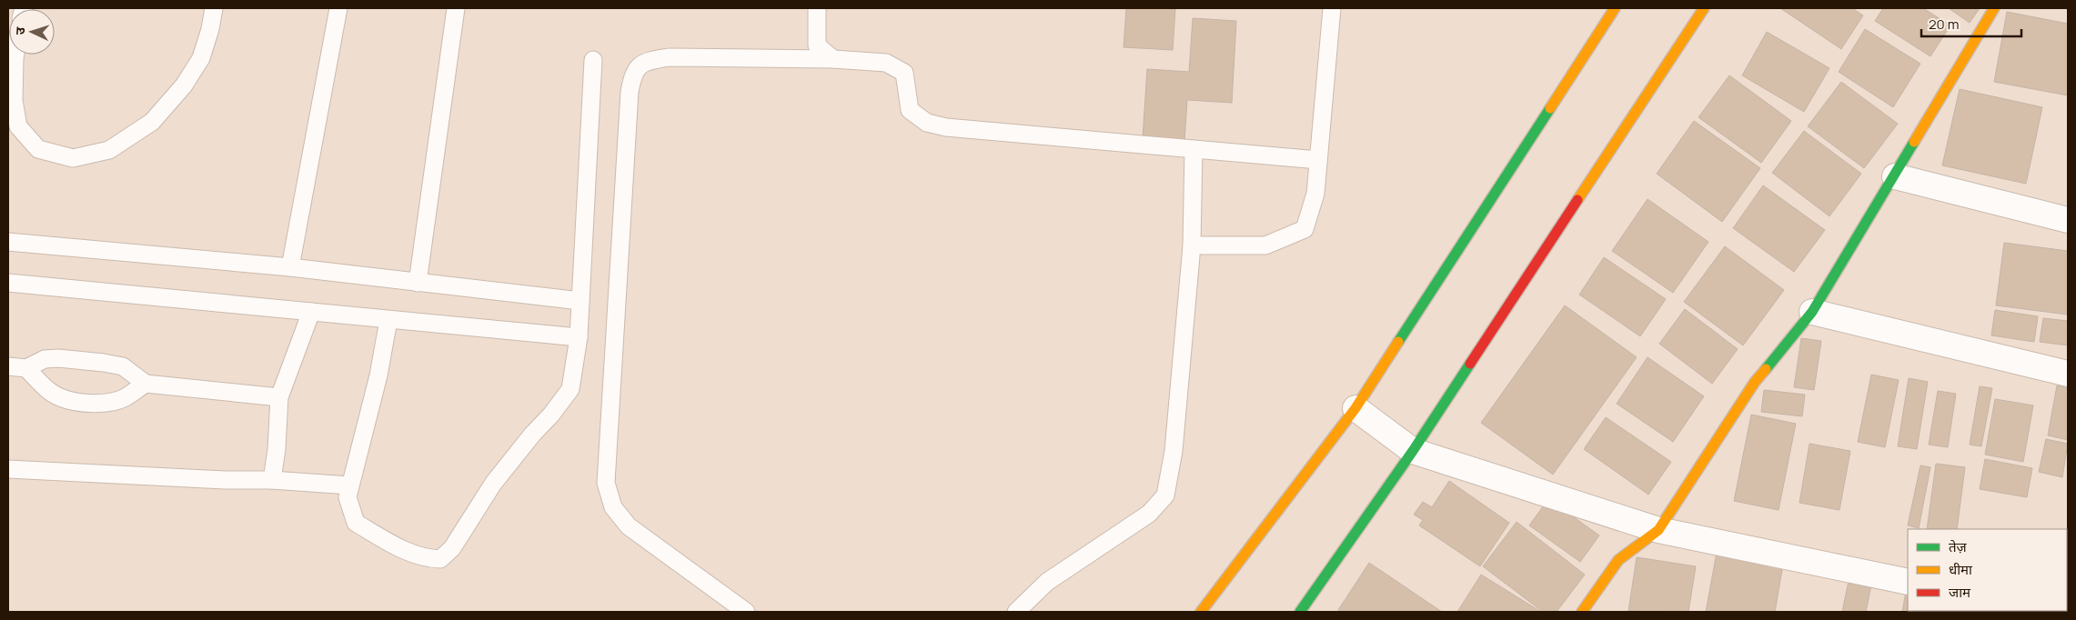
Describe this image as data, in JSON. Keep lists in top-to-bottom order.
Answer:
{
  "legend": ["तेज़", "धीमा", "जाम"],
  "scale_bar": "20 m",
  "north": "left"
}
